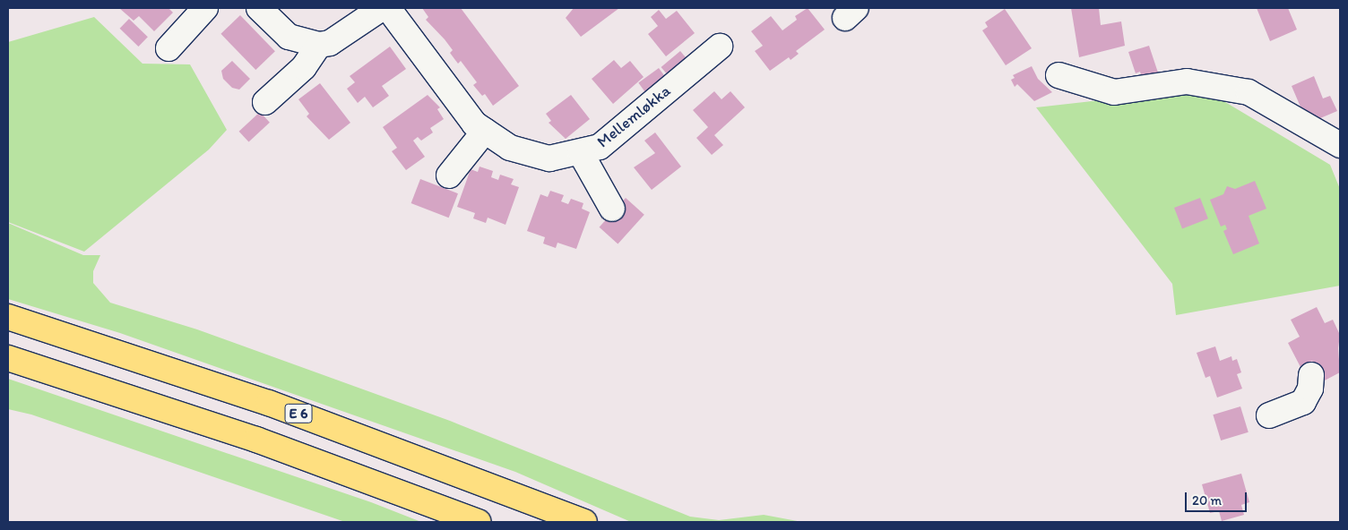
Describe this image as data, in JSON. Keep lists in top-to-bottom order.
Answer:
{
  "streets": {
    "highway": ["E 6"],
    "street": ["Mellemløkka"]
  },
  "scale_bar": "20 m"
}
